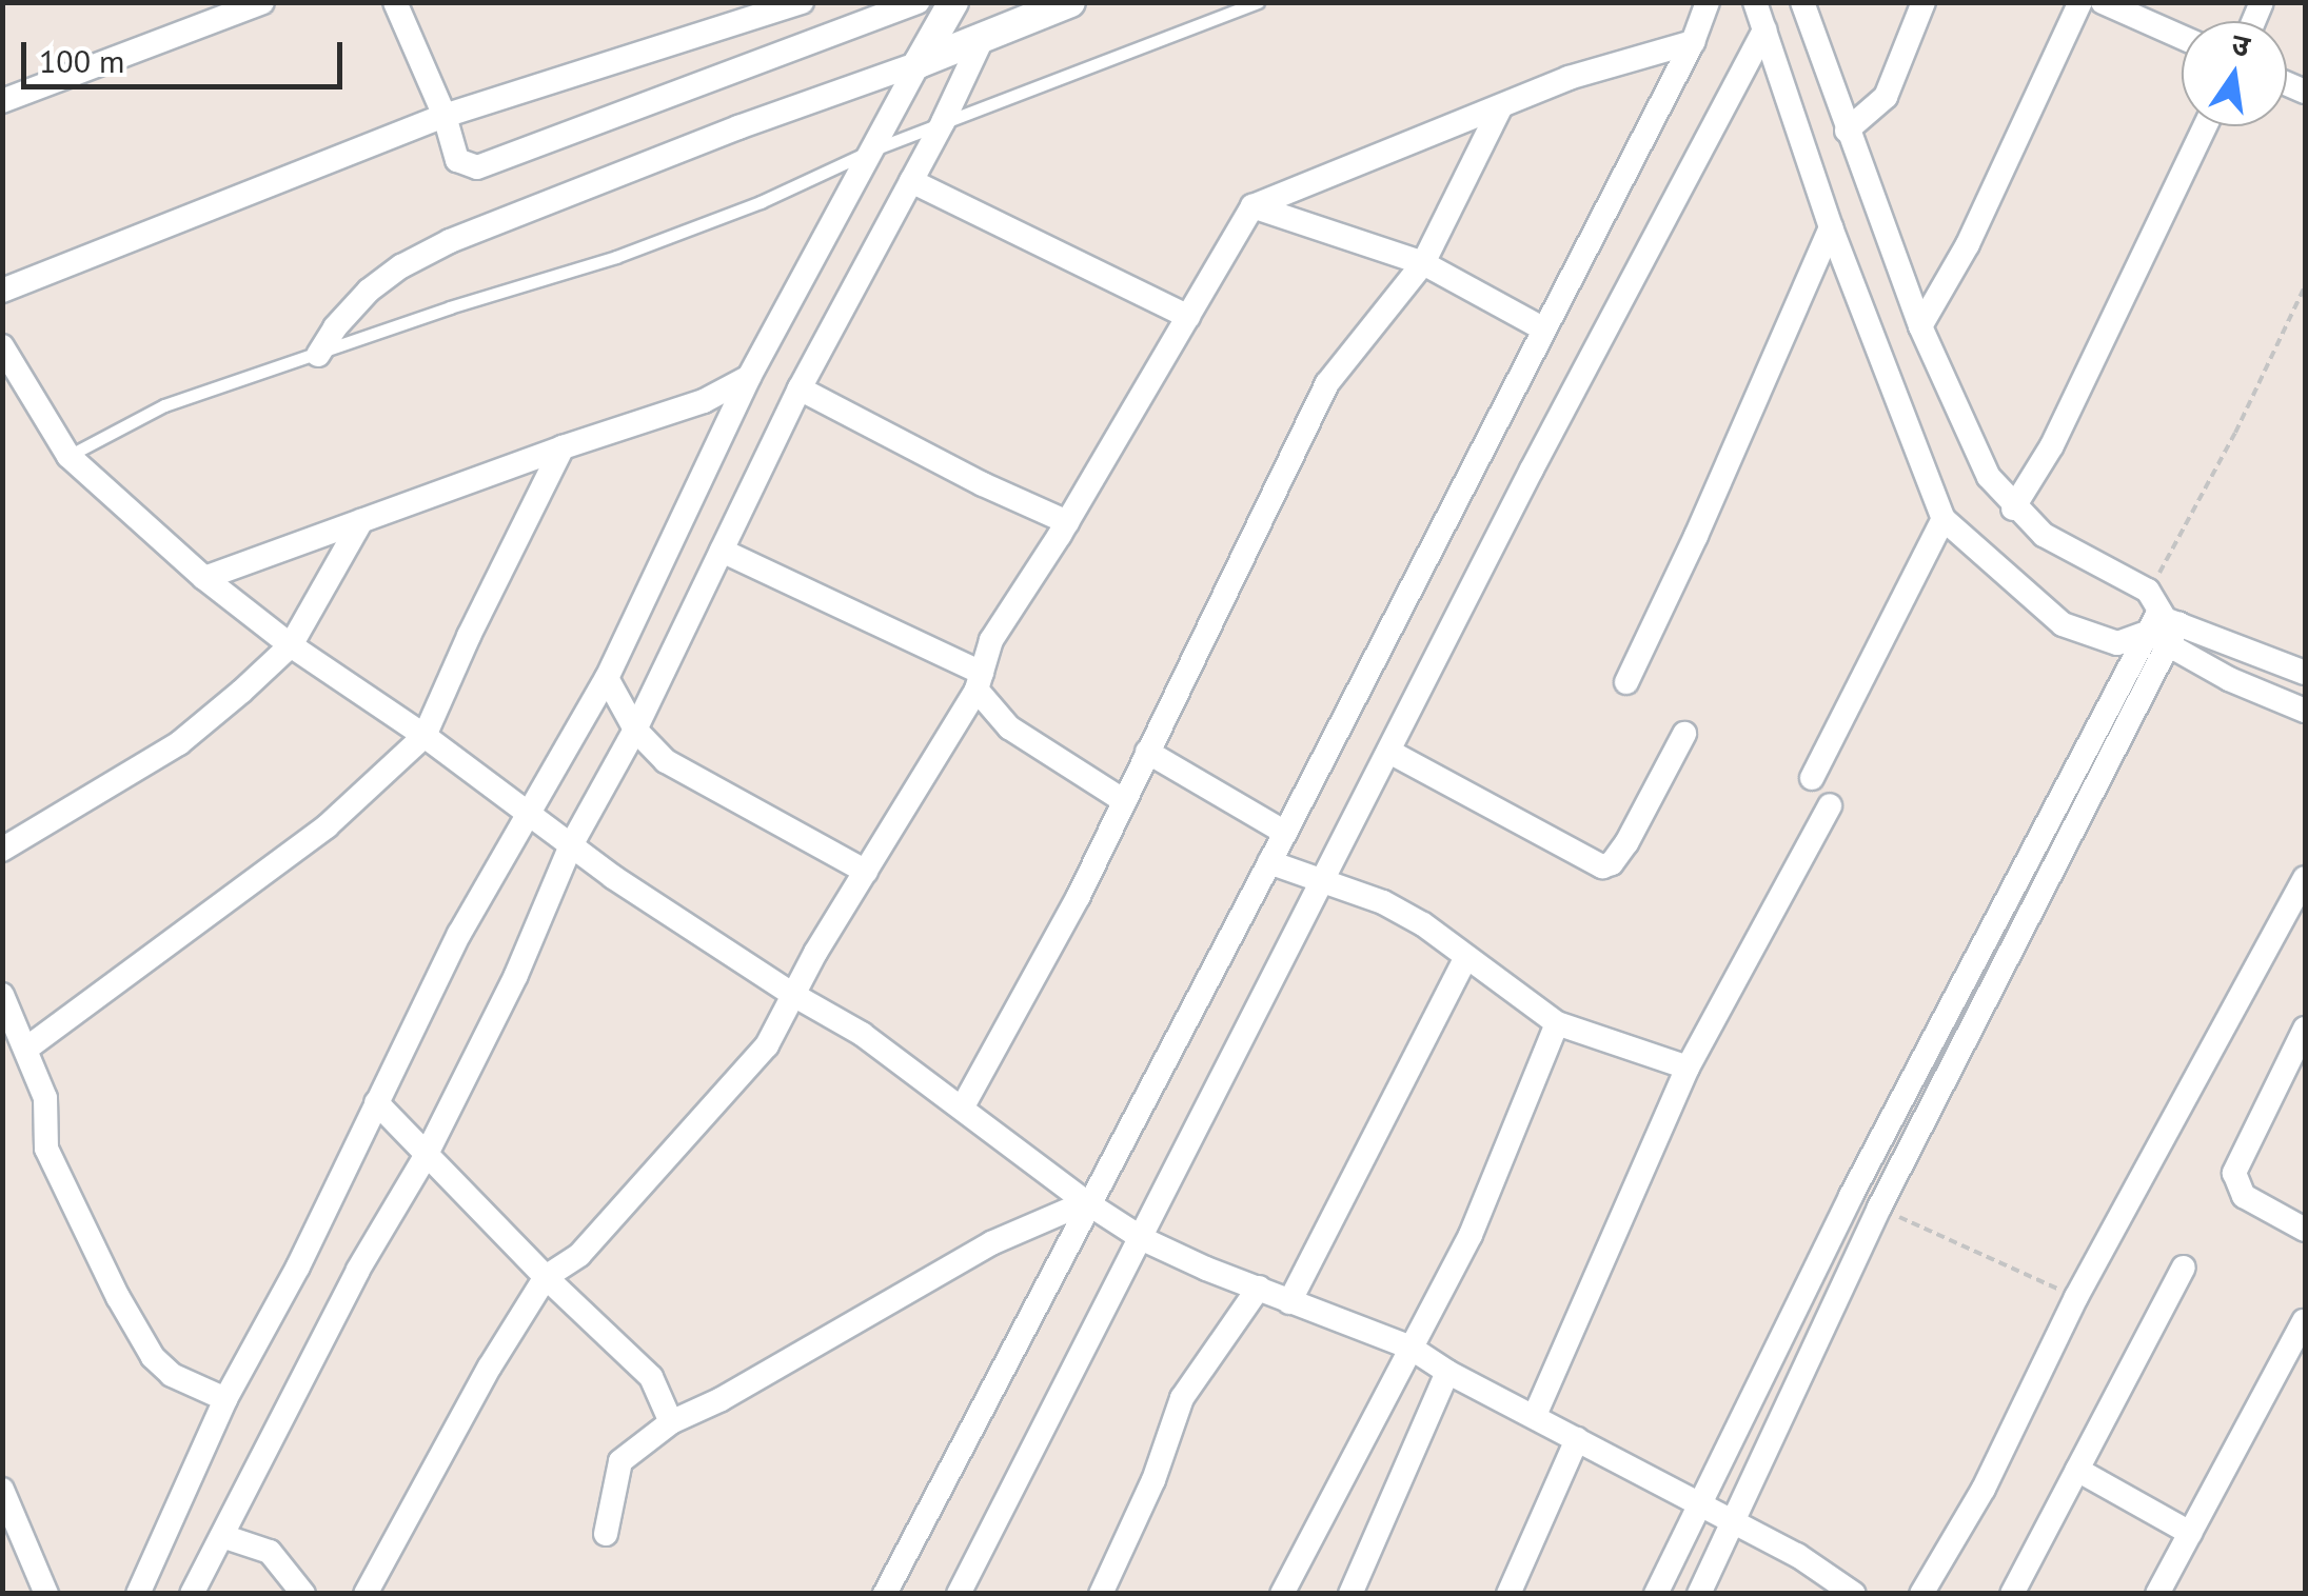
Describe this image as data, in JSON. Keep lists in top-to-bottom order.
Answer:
{
  "scale_bar": "100 m",
  "north": "top"
}
